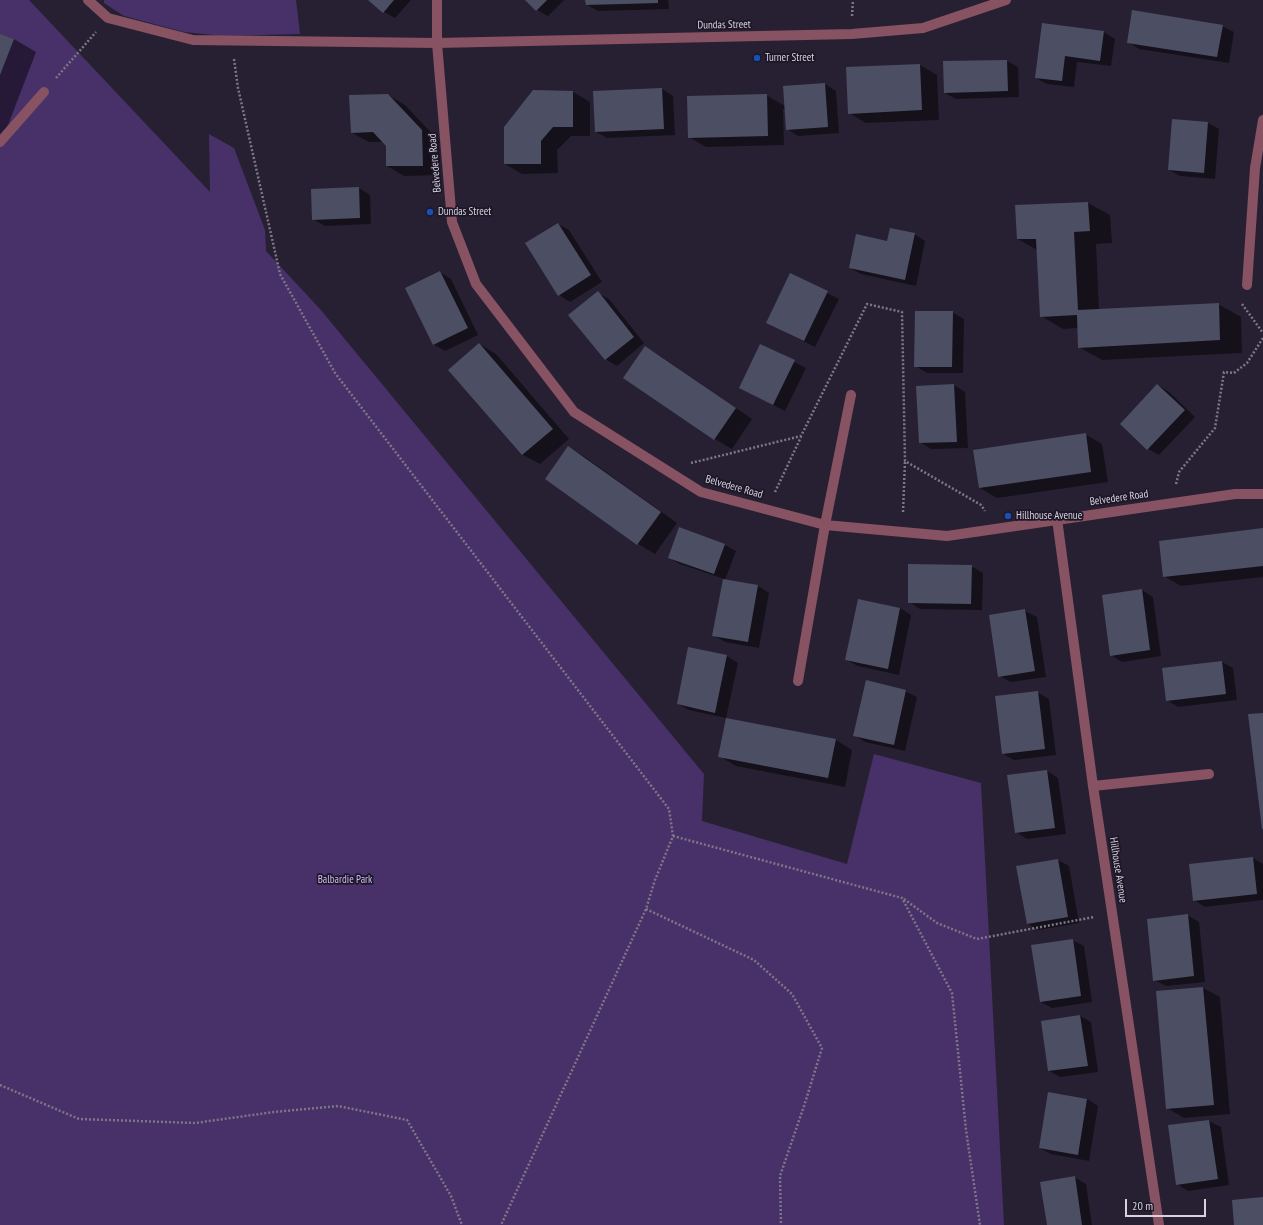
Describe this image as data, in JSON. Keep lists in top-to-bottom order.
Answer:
{
  "streets": {
    "street": ["Dundas Street", "Belvedere Road", "Hillhouse Avenue"]
  },
  "crossings": [
    ["Dundas Street", "Belvedere Road"],
    ["Belvedere Road", "Hillhouse Avenue"]
  ],
  "parks": ["Balbardie Park"],
  "places": ["Turner Street", "Dundas Street", "Hillhouse Avenue"],
  "scale_bar": "20 m"
}
